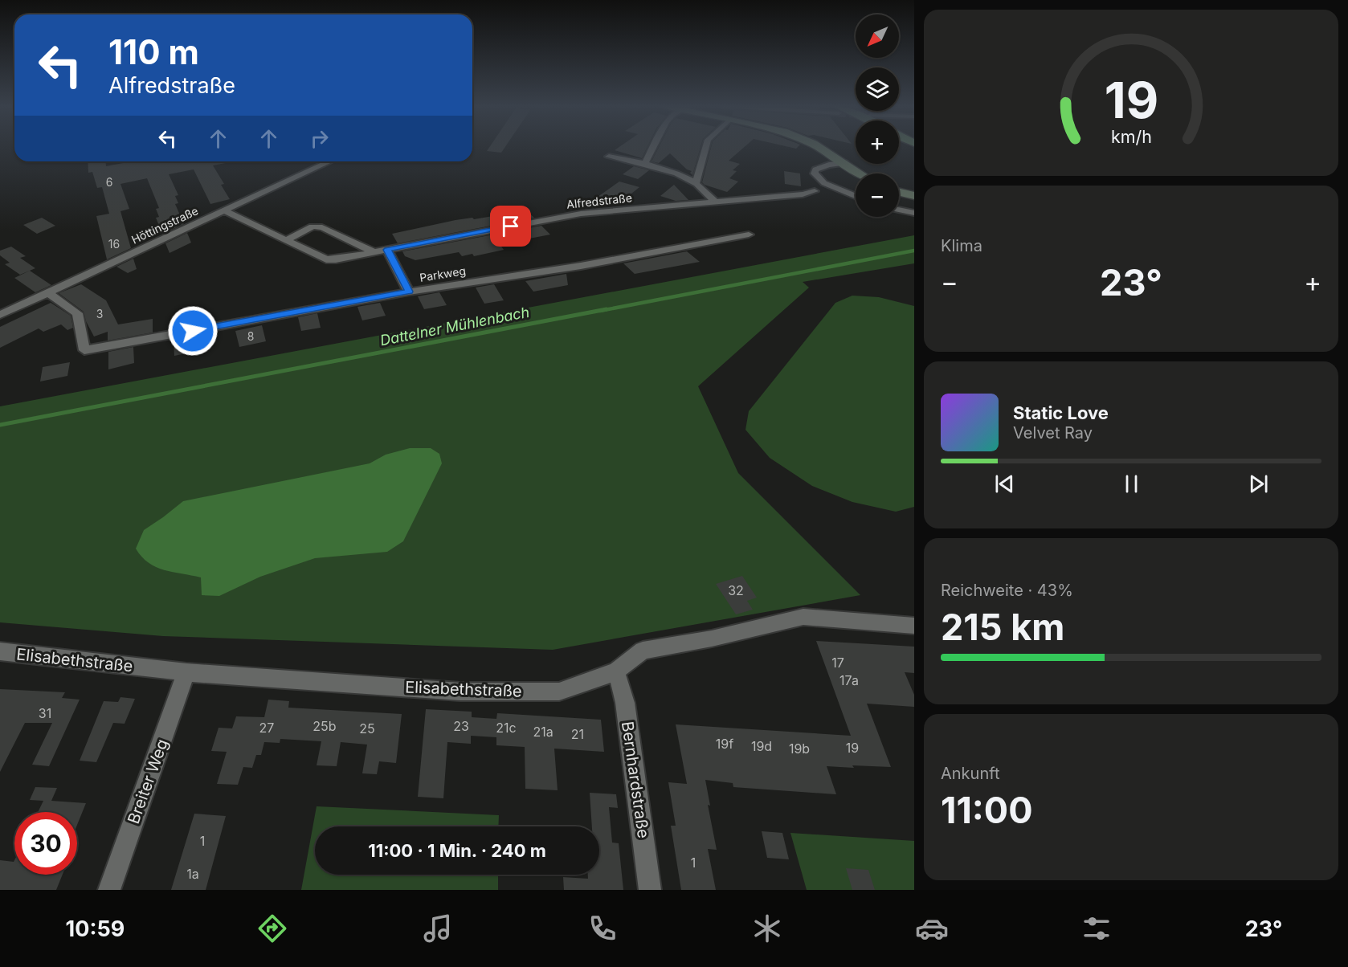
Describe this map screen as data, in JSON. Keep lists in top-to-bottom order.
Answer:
{
  "streets": {
    "street": [
      "Alfredstraße",
      "Höttingstraße",
      "Parkweg",
      "Elisabethstraße",
      "Bernhardstraße",
      "Breiter Weg"
    ]
  },
  "crossings": [
    ["Alfredstraße", "Höttingstraße"],
    ["Höttingstraße", "Parkweg"],
    ["Elisabethstraße", "Bernhardstraße"],
    ["Elisabethstraße", "Breiter Weg"]
  ],
  "water": ["Dattelner Mühlenbach"],
  "house_numbers": [
    "6",
    "16",
    "3",
    "8",
    "32",
    "17",
    "17a",
    "31",
    "25b",
    "23",
    "27",
    "21c",
    "25",
    "21a",
    "21",
    "19f",
    "19d",
    "19",
    "19b",
    "1",
    "1",
    "1a"
  ],
  "north": "bottom left",
  "page": {
    "map_buttons": ["+", "−"],
    "turn": ["110 m", "Alfredstraße"],
    "tile": [
      "Klima",
      ["Reichweite · 43%", "215 km"],
      ["Ankunft", "11:00"]
    ],
    "heat": ["−", "23°", "+"],
    "song": ["Static Love", "Velvet Ray"],
    "limit": "30",
    "trip": "11:00 · 1 Min. · 240 m",
    "tabs": ["10:59", "23°"],
    "gauge": ["19", "km/h"]
  }
}
